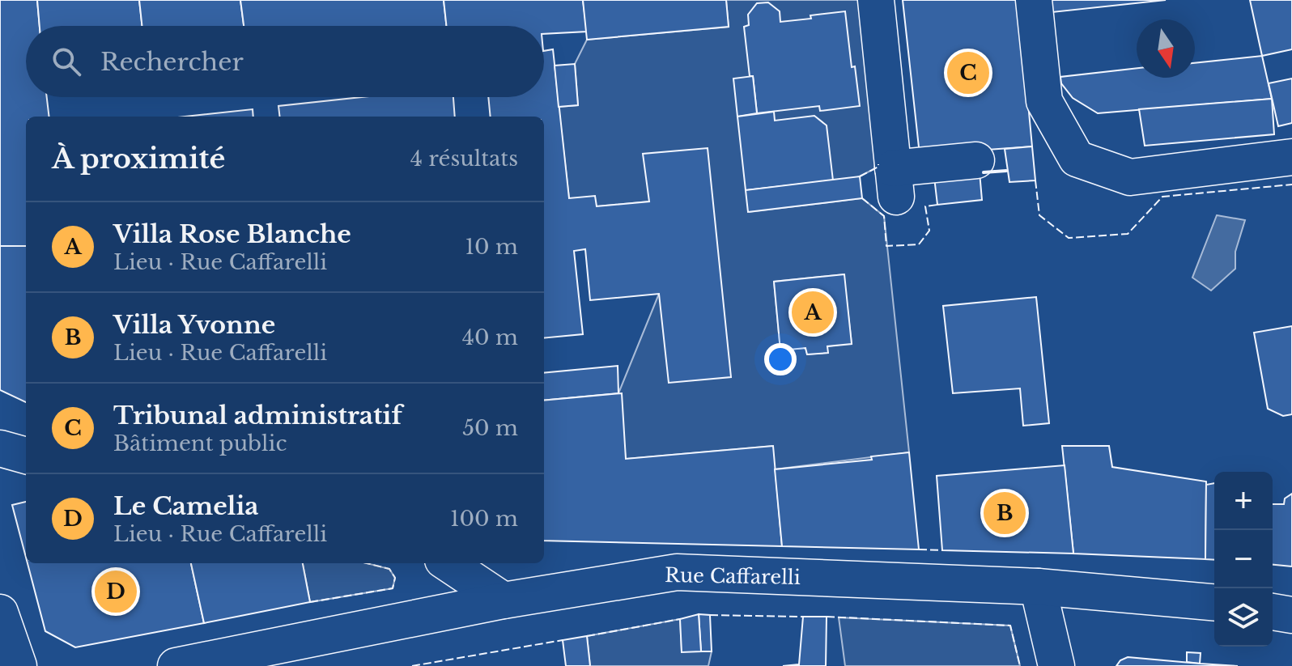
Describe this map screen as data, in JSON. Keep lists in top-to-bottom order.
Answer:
{
  "streets": {
    "street": ["Rue Caffarelli"]
  },
  "north": "bottom",
  "page": {
    "search": "Rechercher",
    "pins": [
      "C",
      "A",
      "B",
      "D"
    ],
    "heading": ["À proximité", "4 résultats"],
    "list": [
      {
        "mark": "A",
        "name": "Villa Rose Blanche",
        "note": "Lieu · Rue Caffarelli",
        "value": "10 m"
      },
      {
        "mark": "B",
        "name": "Villa Yvonne",
        "note": "Lieu · Rue Caffarelli",
        "value": "40 m"
      },
      {
        "mark": "C",
        "name": "Tribunal administratif",
        "note": "Bâtiment public",
        "value": "50 m"
      },
      {
        "mark": "D",
        "name": "Le Camelia",
        "note": "Lieu · Rue Caffarelli",
        "value": "100 m"
      }
    ],
    "map_buttons": ["+", "−"]
  }
}
